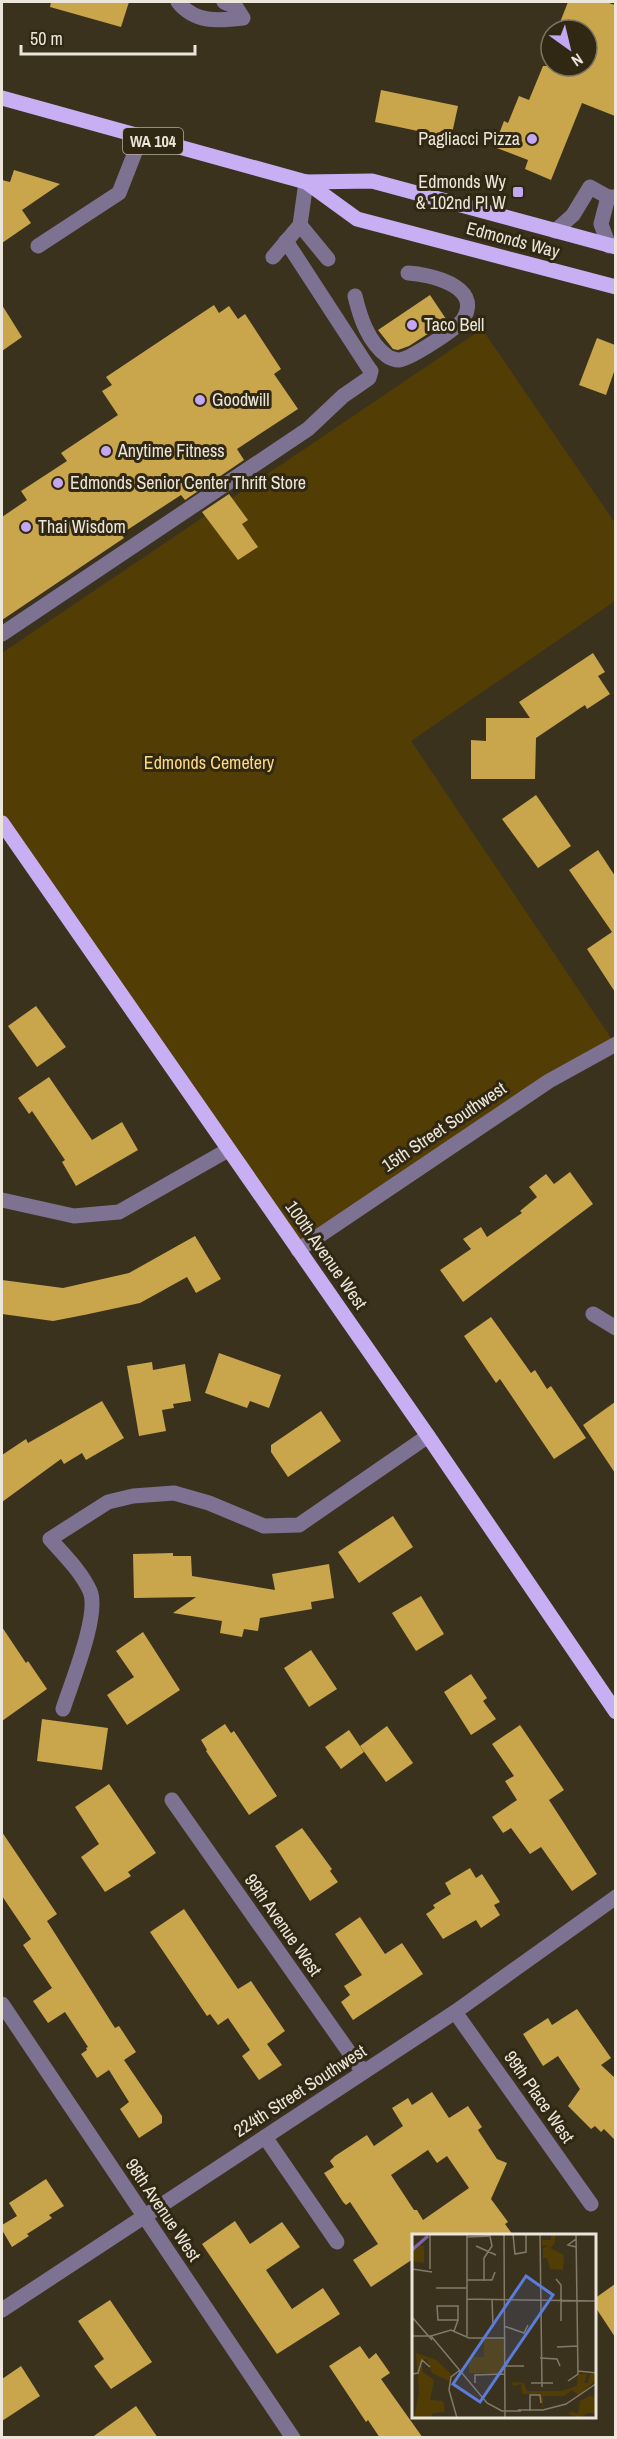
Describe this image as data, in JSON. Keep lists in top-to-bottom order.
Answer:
{
  "streets": {
    "main road": ["WA 104", "Edmonds Way", "100th Avenue West"],
    "street": [
      "15th Street Southwest",
      "99th Avenue West",
      "224th Street Southwest",
      "99th Place West",
      "98th Avenue West"
    ]
  },
  "crossings": [
    ["15th Street Southwest", "100th Avenue West"],
    ["99th Avenue West", "224th Street Southwest"],
    ["224th Street Southwest", "99th Place West"],
    ["224th Street Southwest", "98th Avenue West"]
  ],
  "parks": ["Edmonds Cemetery"],
  "places": {
    "other": [
      "Pagliacci Pizza",
      "Taco Bell",
      "Goodwill",
      "Anytime Fitness",
      "Edmonds Senior Center Thrift Store",
      "Thai Wisdom"
    ],
    "transit": ["Edmonds Wy & 102nd Pl W"]
  },
  "scale_bar": "50 m",
  "north": "bottom right"
}
